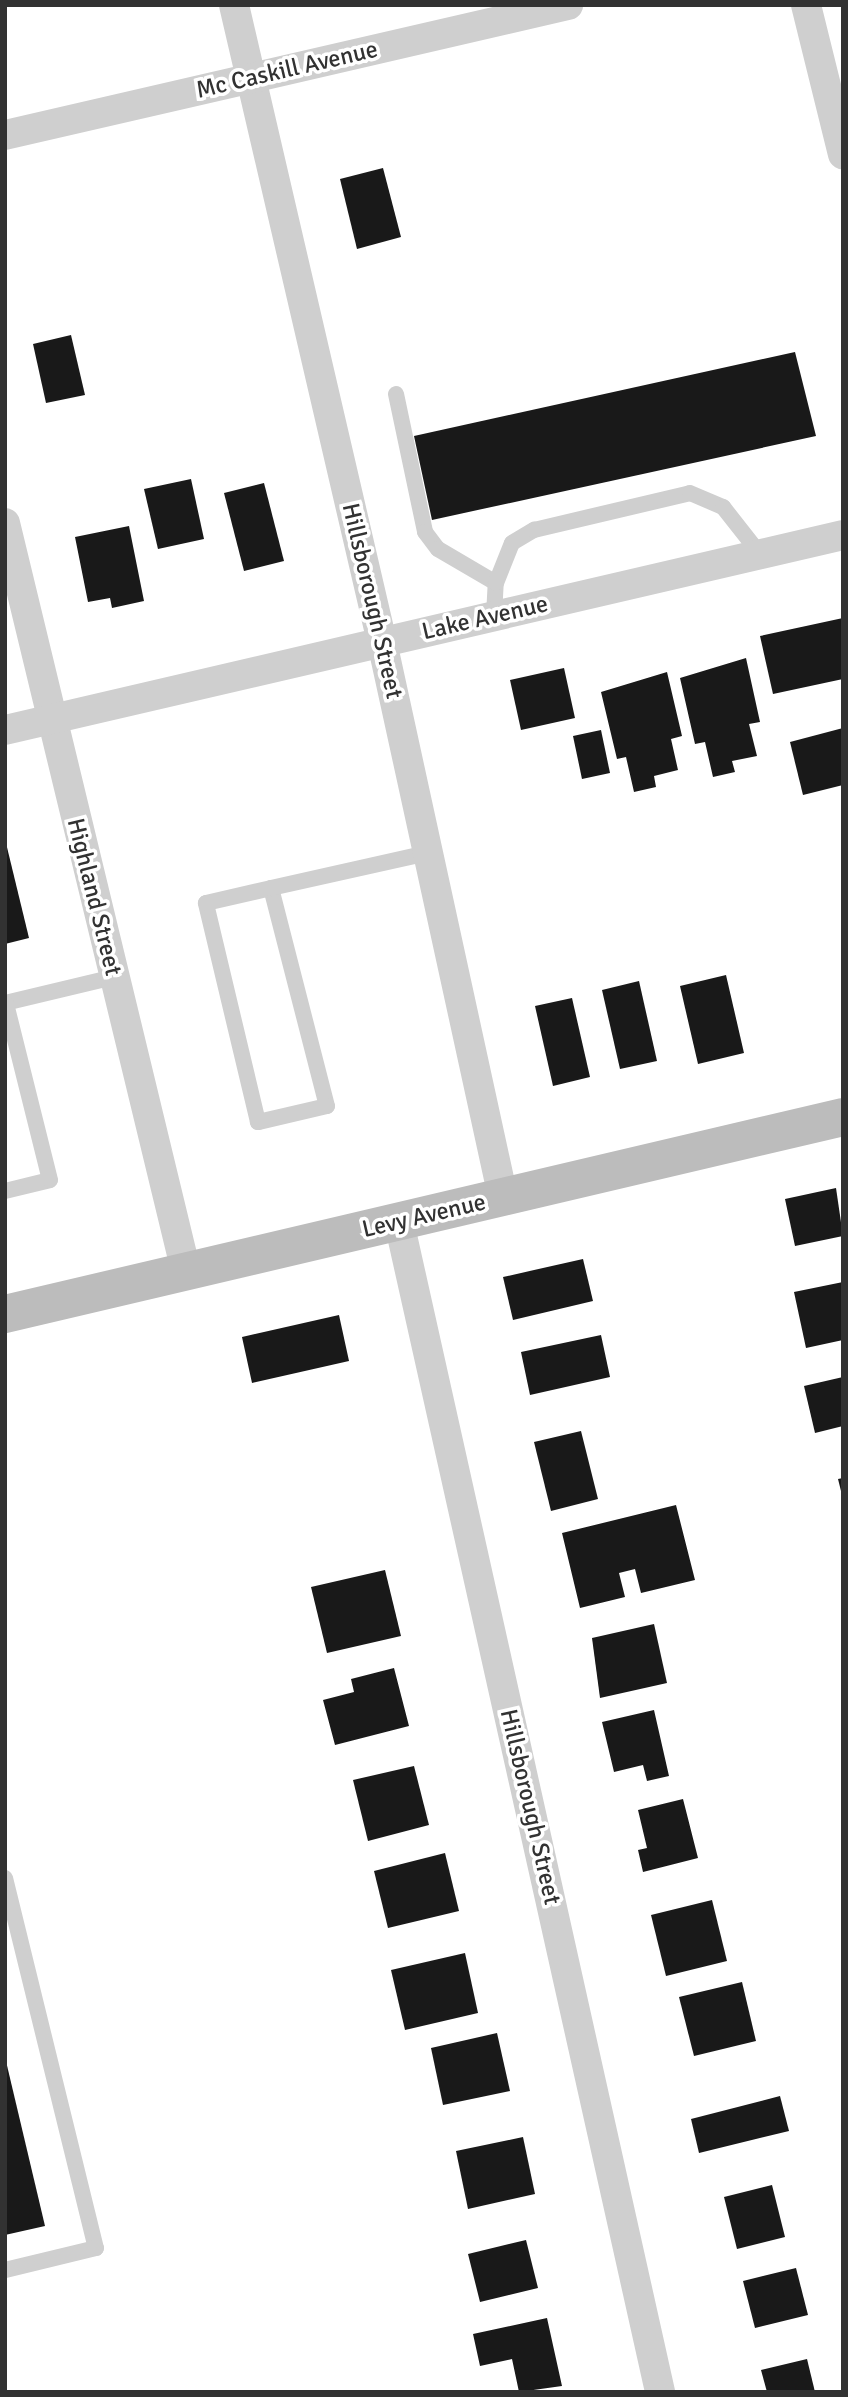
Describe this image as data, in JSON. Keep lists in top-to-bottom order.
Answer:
{
  "streets": {
    "street": [
      "Mc Caskill Avenue",
      "Hillsborough Street",
      "Lake Avenue",
      "Highland Street",
      "Levy Avenue"
    ]
  },
  "crossings": [
    ["Mc Caskill Avenue", "Hillsborough Street"],
    ["Hillsborough Street", "Lake Avenue"],
    ["Hillsborough Street", "Levy Avenue"],
    ["Lake Avenue", "Highland Street"],
    ["Highland Street", "Levy Avenue"]
  ]
}
